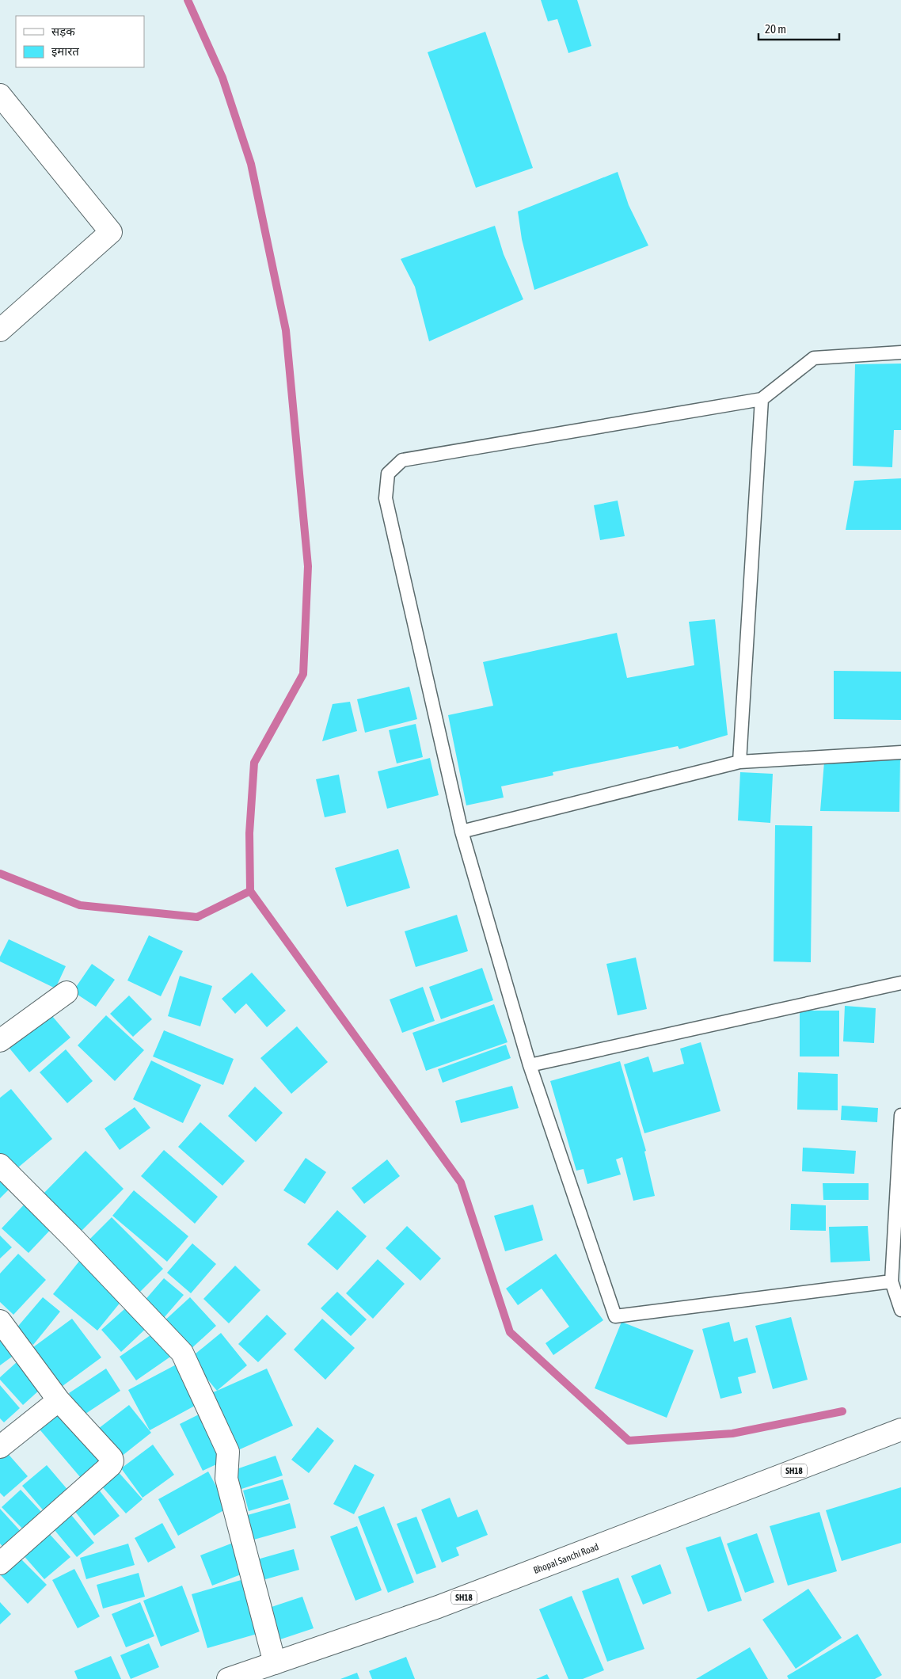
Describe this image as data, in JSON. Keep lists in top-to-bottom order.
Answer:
{
  "streets": {
    "street": ["SH18", "Bhopal Sanchi Road"]
  },
  "legend": ["सड़क", "इमारत"],
  "scale_bar": "20 m"
}
